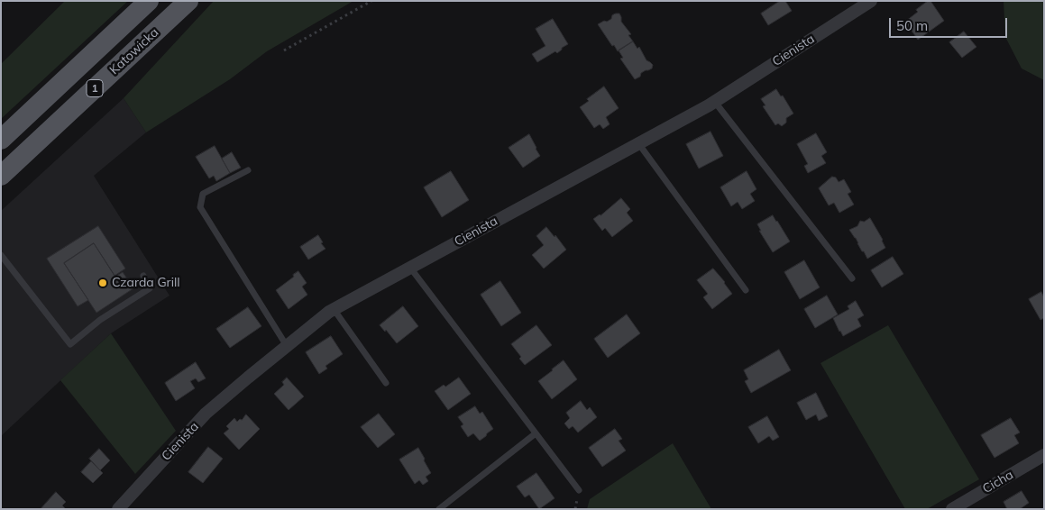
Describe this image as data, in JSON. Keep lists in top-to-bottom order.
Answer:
{
  "streets": {
    "main road": ["Katowicka", "1"],
    "street": ["Cienista", "Cicha"]
  },
  "places": ["Czarda Grill"],
  "scale_bar": "50 m"
}
